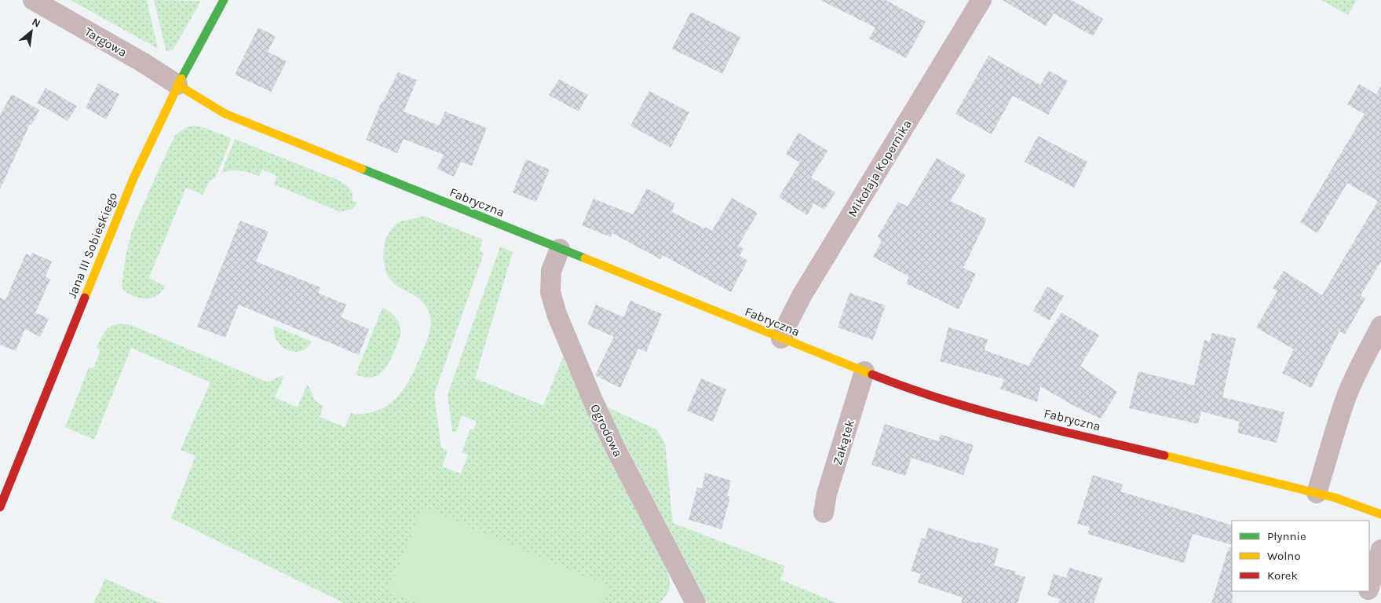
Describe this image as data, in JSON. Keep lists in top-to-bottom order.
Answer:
{
  "streets": {
    "street": [
      "Targowa",
      "Mikołaja Kopernika",
      "Fabryczna",
      "Jana III Sobieskiego",
      "Ogrodowa",
      "Zakątek"
    ]
  },
  "crossings": [
    ["Targowa", "Fabryczna"],
    ["Targowa", "Jana III Sobieskiego"],
    ["Mikołaja Kopernika", "Fabryczna"],
    ["Fabryczna", "Jana III Sobieskiego"],
    ["Fabryczna", "Ogrodowa"],
    ["Fabryczna", "Zakątek"]
  ],
  "legend": ["Płynnie", "Wolno", "Korek"],
  "north": "top right"
}
